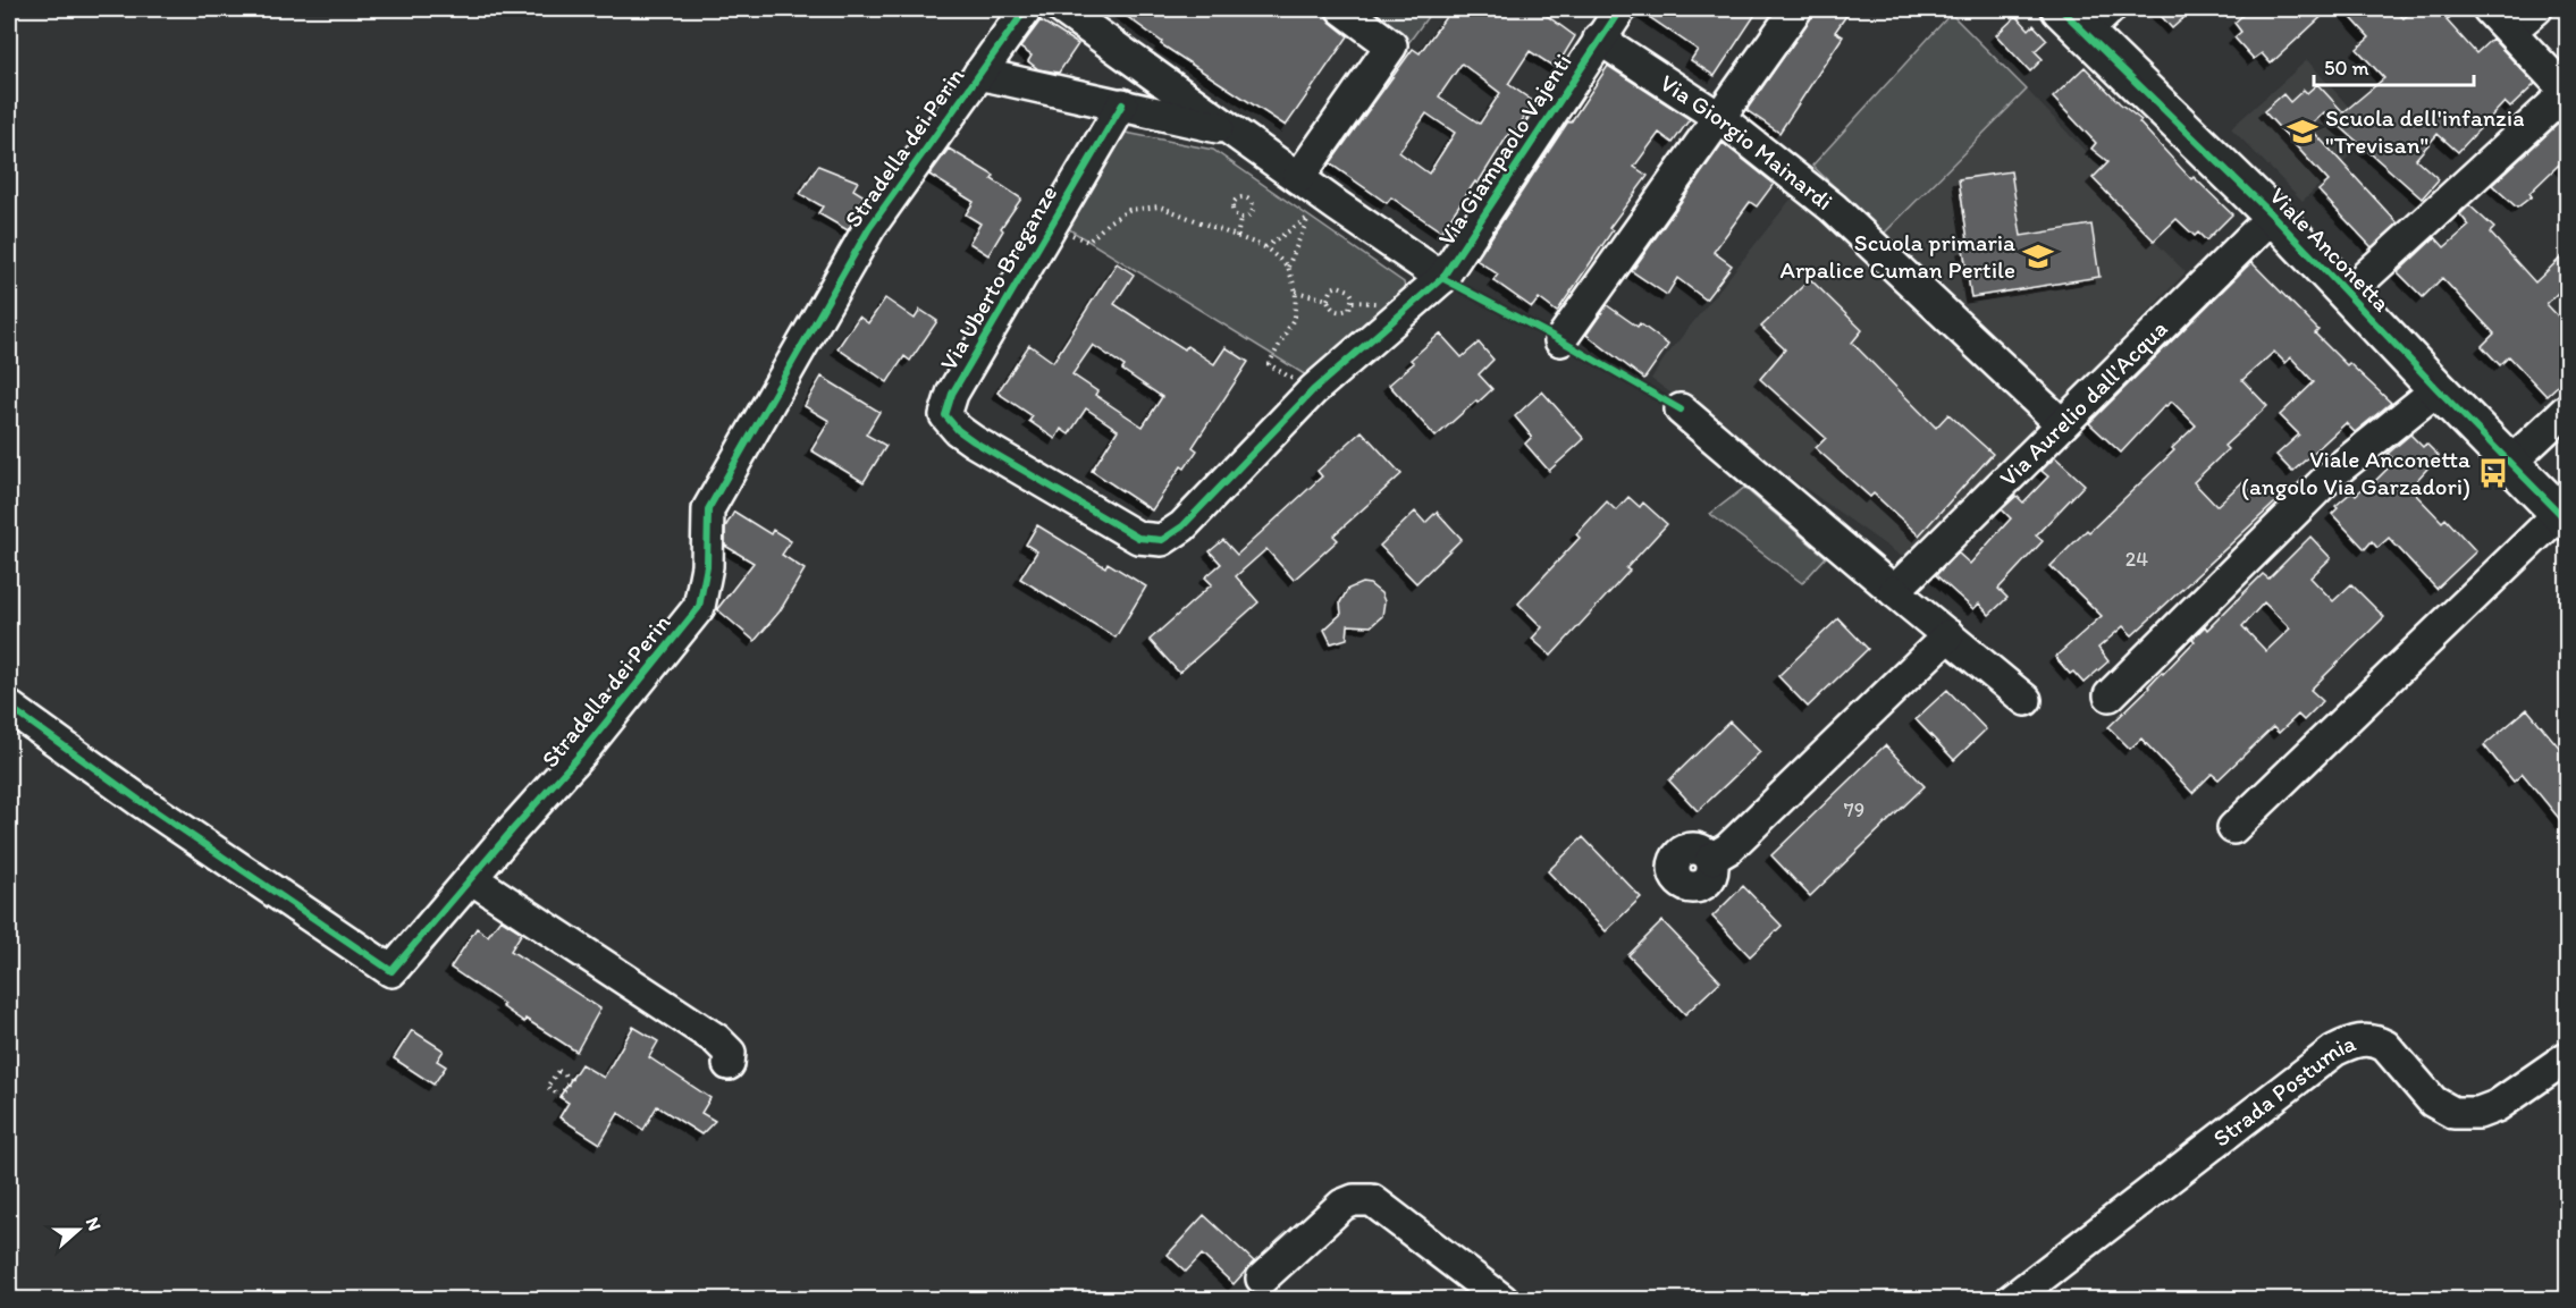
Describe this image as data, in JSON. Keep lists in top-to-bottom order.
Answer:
{
  "streets": {
    "main road": ["Viale Anconetta"],
    "street": [
      "Via Giorgio Mainardi",
      "Stradella dei Perin",
      "Via Giampaolo Vajenti",
      "Via Uberto Breganze",
      "Via Aurelio dall'Acqua",
      "Strada Postumia"
    ]
  },
  "crossings": [
    ["Via Giorgio Mainardi", "Via Giampaolo Vajenti"],
    ["Via Giorgio Mainardi", "Via Aurelio dall'Acqua"],
    ["Via Giampaolo Vajenti", "Via Uberto Breganze"],
    ["Viale Anconetta", "Via Aurelio dall'Acqua"]
  ],
  "places": {
    "school or university": ["Scuola dell'infanzia \"Trevisan\"", "Scuola primaria Arpalice Cuman Pertile"],
    "bus stop": ["Viale Anconetta (angolo Via Garzadori)"]
  },
  "house_numbers": ["24", "79"],
  "scale_bar": "50 m",
  "north": "right"
}
